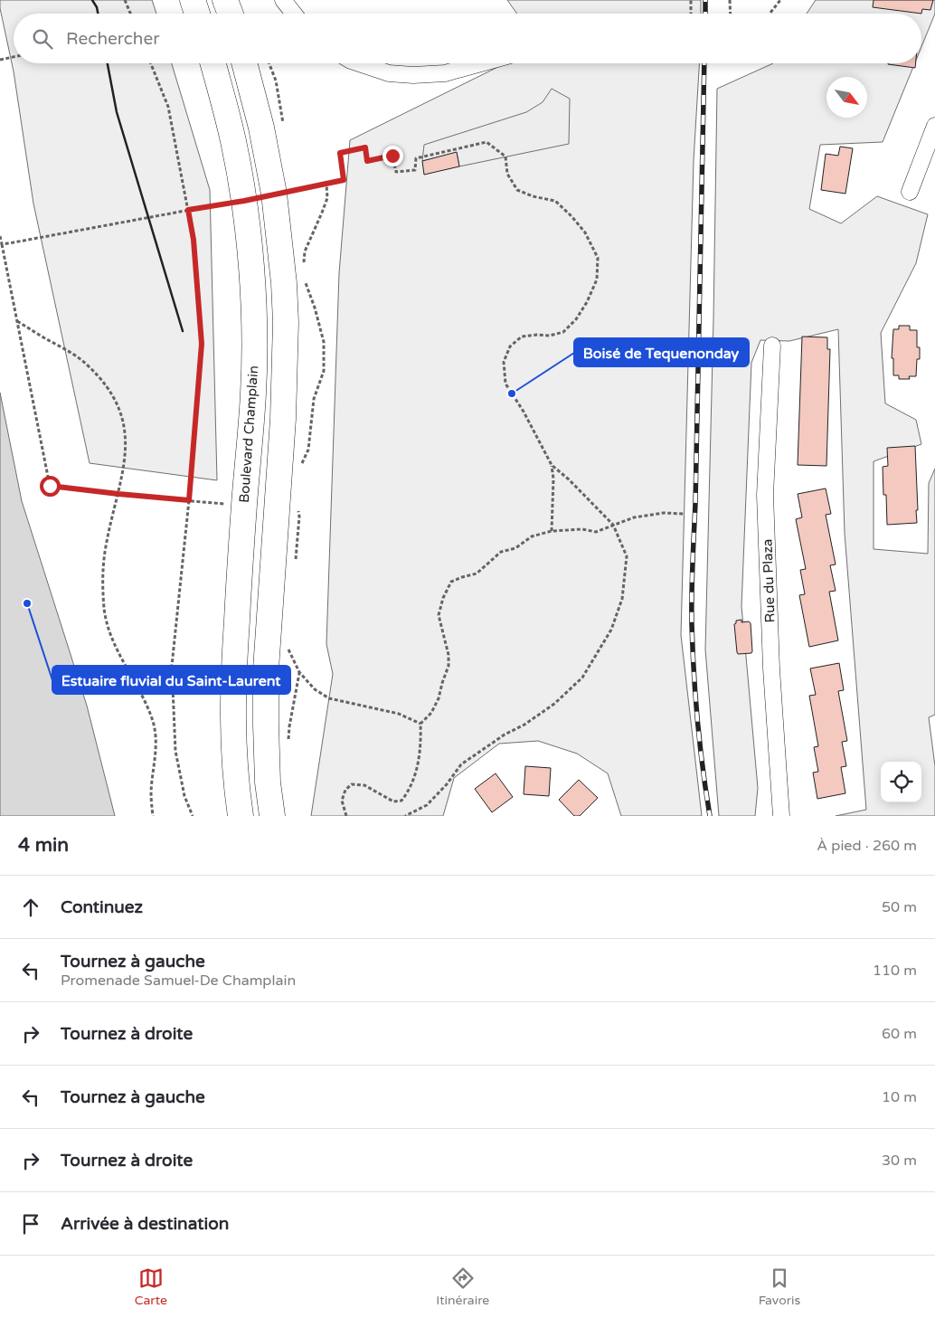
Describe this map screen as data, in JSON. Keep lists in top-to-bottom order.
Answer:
{
  "streets": {
    "main road": ["Boulevard Champlain"],
    "street": ["Rue du Plaza"]
  },
  "places": ["Boisé de Tequenonday", "Estuaire fluvial du Saint-Laurent"],
  "north": "bottom right",
  "page": {
    "search": "Rechercher",
    "heading": ["4 min", "À pied · 260 m"],
    "list": [
      ["Continuez", "50 m"],
      ["Tournez à gauche", "Promenade Samuel-De Champlain", "110 m"],
      ["Tournez à droite", "60 m"],
      ["Tournez à gauche", "10 m"],
      ["Tournez à droite", "30 m"],
      "Arrivée à destination"
    ],
    "nav": ["Carte", "Itinéraire", "Favoris"]
  }
}
